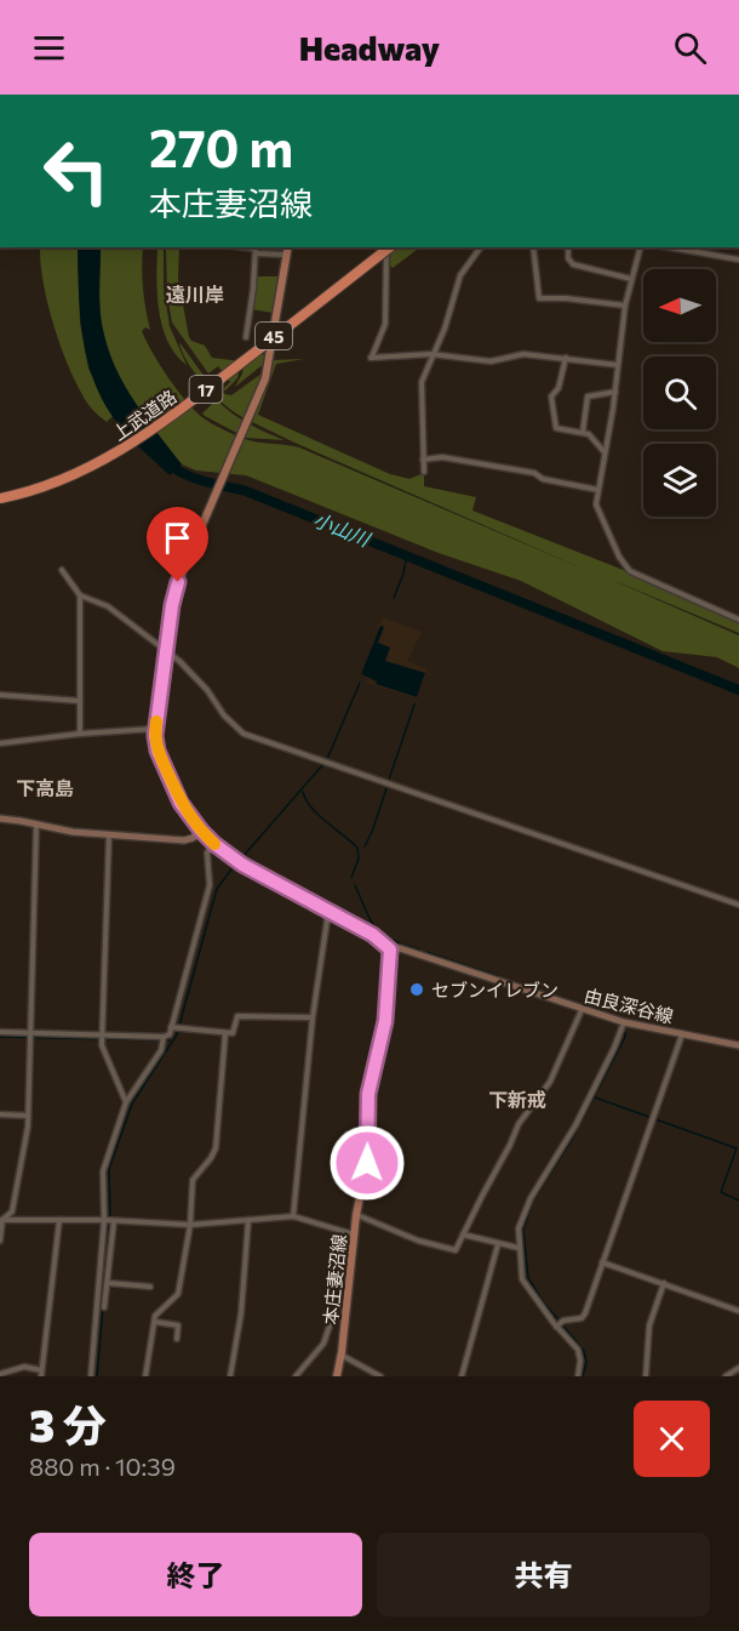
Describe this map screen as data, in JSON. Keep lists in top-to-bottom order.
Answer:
{
  "streets": {
    "highway": ["17", "上武道路"],
    "main road": ["45", "由良深谷線", "本庄妻沼線"]
  },
  "crossings": [
    ["45", "由良深谷線"],
    ["45", "本庄妻沼線"],
    ["由良深谷線", "本庄妻沼線"]
  ],
  "districts": ["遠川岸", "下高島", "下新戒"],
  "water": ["小山川"],
  "places": ["セブンイレブン"],
  "north": "left",
  "page": {
    "header": "Headway",
    "turn": ["270 m", "本庄妻沼線"],
    "heading": ["3 分", "880 m · 10:39"],
    "buttons": ["終了", "共有"]
  }
}
